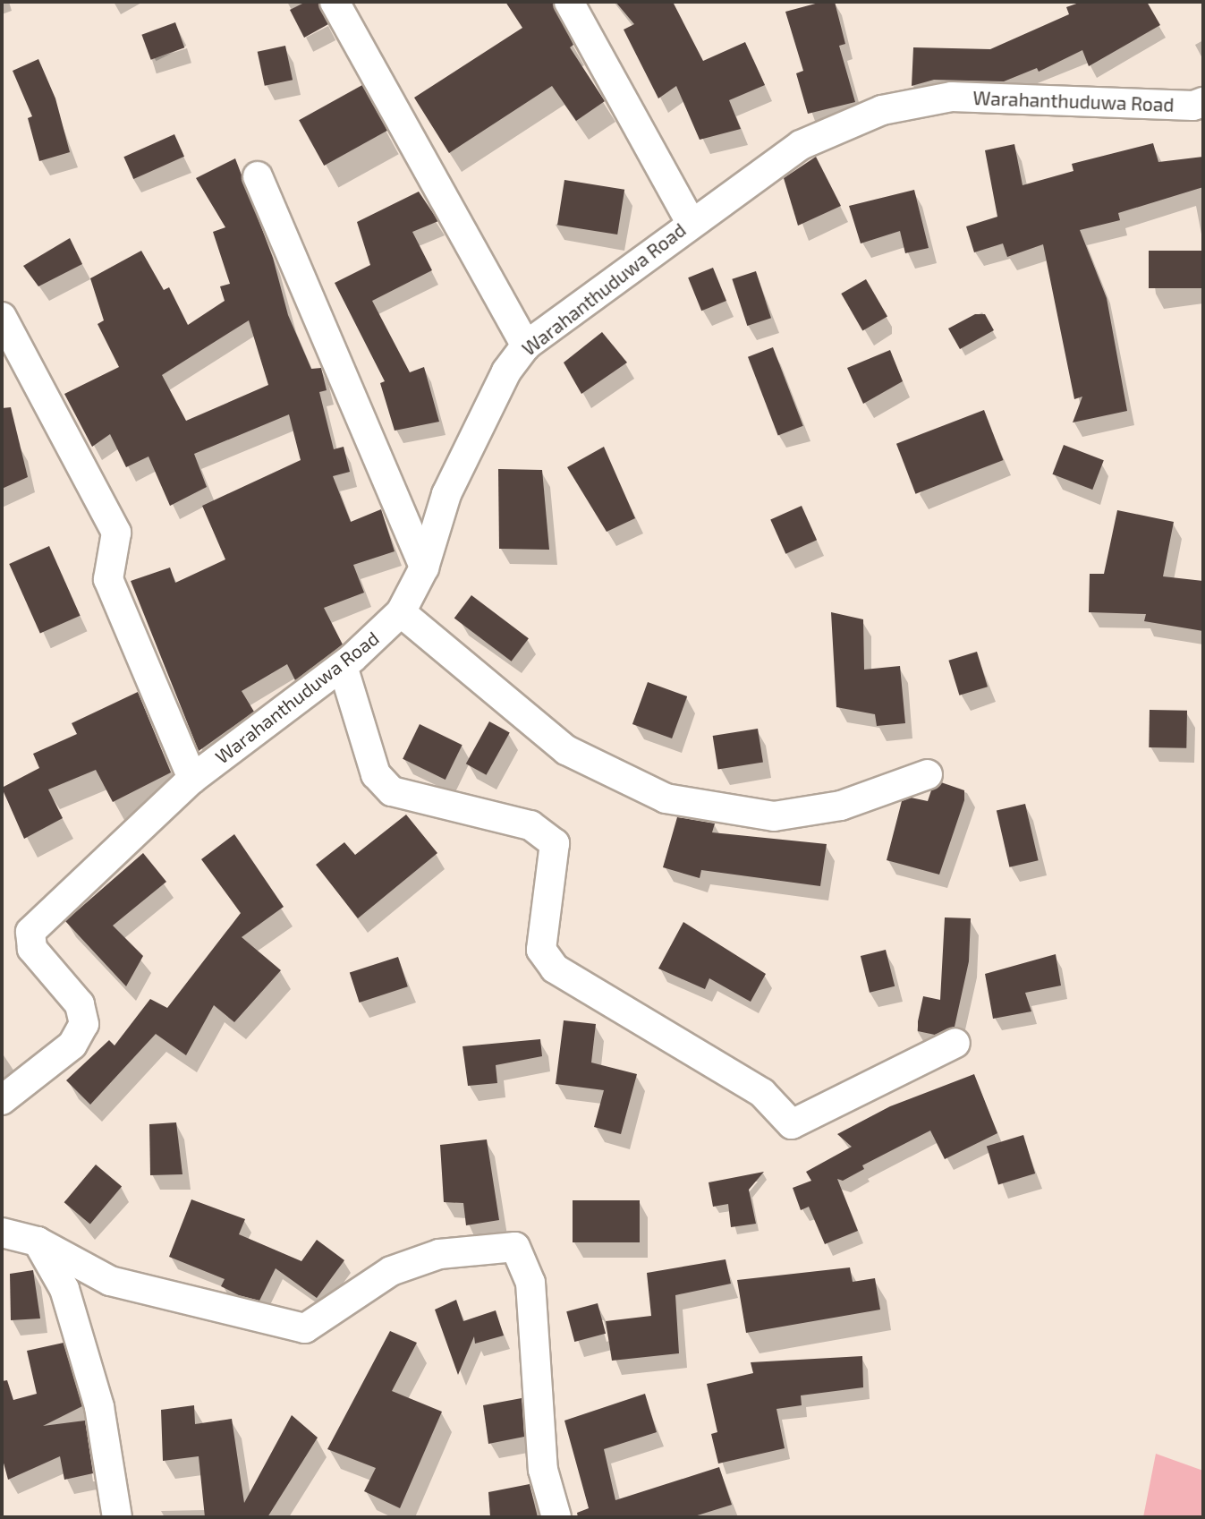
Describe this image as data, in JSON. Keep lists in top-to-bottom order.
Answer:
{
  "streets": {
    "street": ["Warahanthuduwa Road"]
  }
}
